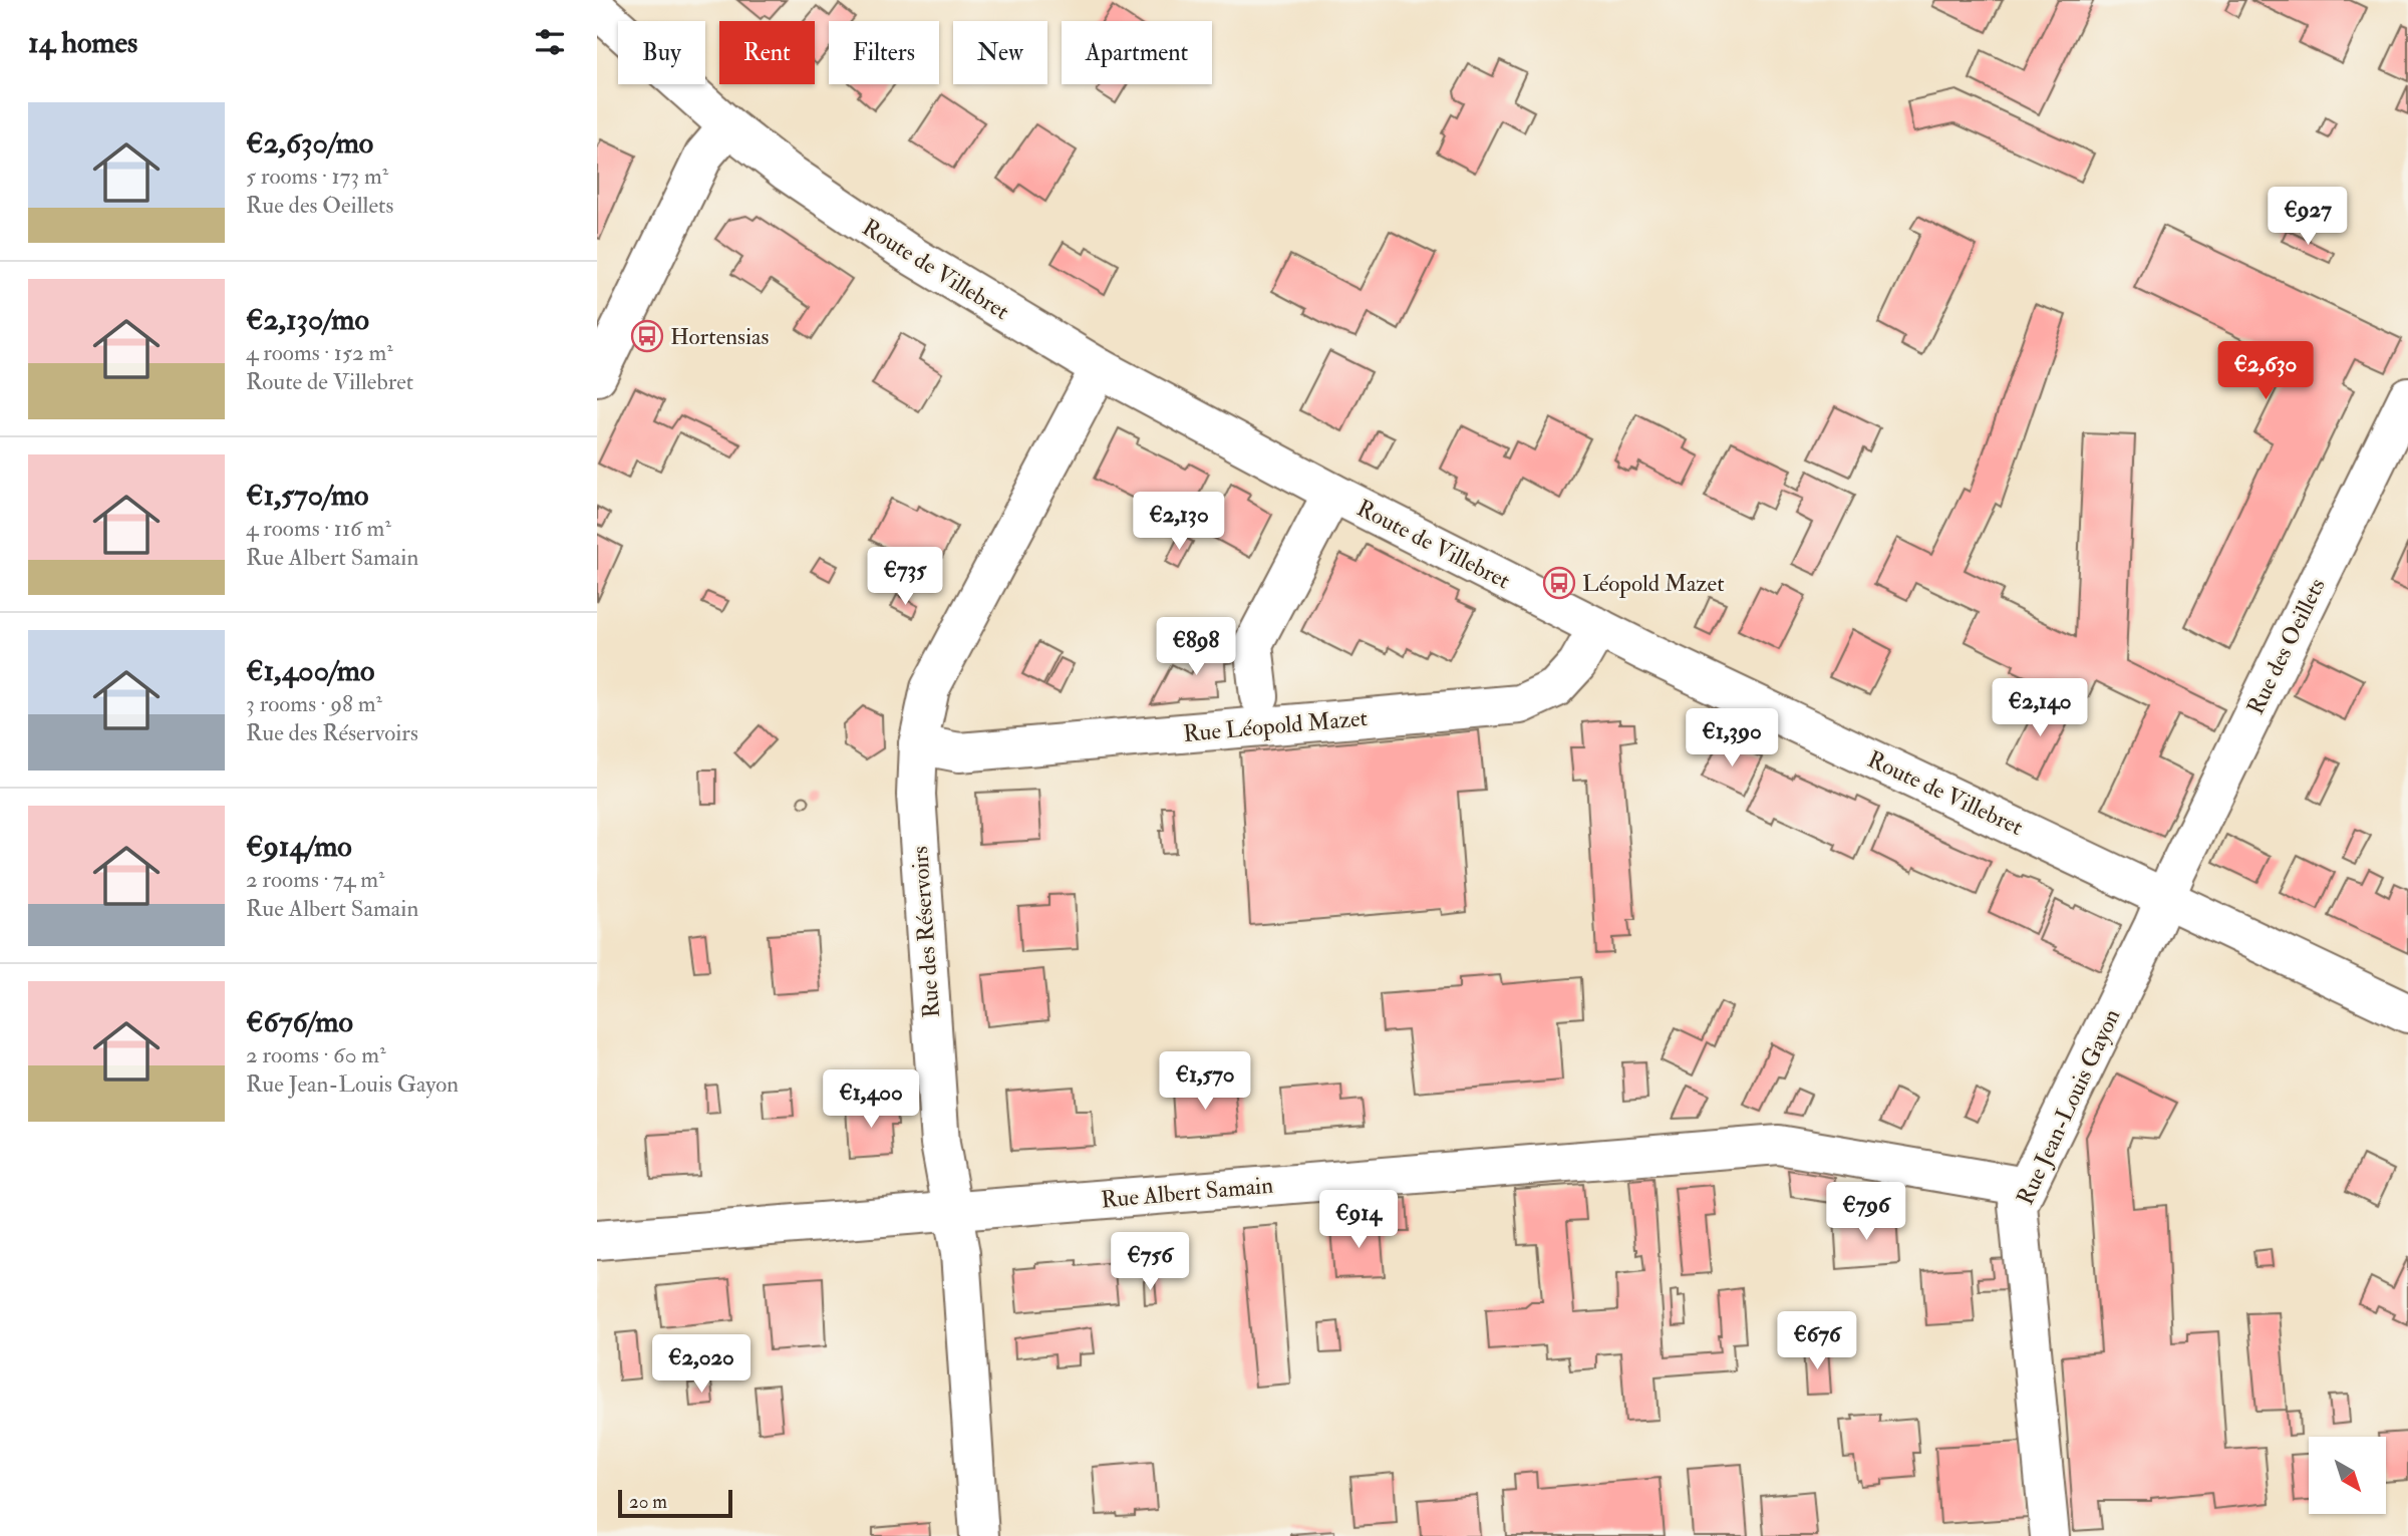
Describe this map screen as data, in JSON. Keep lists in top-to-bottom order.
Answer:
{
  "streets": {
    "street": [
      "Route de Villebret",
      "Rue des Oeillets",
      "Rue Léopold Mazet",
      "Rue des Réservoirs",
      "Rue Jean-Louis Gayon",
      "Rue Albert Samain"
    ]
  },
  "crossings": [
    ["Route de Villebret", "Rue des Oeillets"],
    ["Route de Villebret", "Rue Léopold Mazet"],
    ["Route de Villebret", "Rue des Réservoirs"],
    ["Route de Villebret", "Rue Jean-Louis Gayon"],
    ["Rue des Oeillets", "Rue Jean-Louis Gayon"],
    ["Rue Léopold Mazet", "Rue des Réservoirs"],
    ["Rue des Réservoirs", "Rue Albert Samain"],
    ["Rue Jean-Louis Gayon", "Rue Albert Samain"]
  ],
  "places": {
    "bus stop": ["Hortensias", "Léopold Mazet"]
  },
  "scale_bar": "20 m",
  "north": "bottom right",
  "page": {
    "heading": "14 homes",
    "chip": [
      "Buy",
      "Rent",
      "Filters",
      "New",
      "Apartment"
    ],
    "list": [
      {
        "name": "€2,630/mo",
        "note": "5 rooms · 173 m² · Rue des Oeillets"
      },
      {
        "name": "€2,130/mo",
        "note": "4 rooms · 152 m² · Route de Villebret"
      },
      {
        "name": "€1,570/mo",
        "note": "4 rooms · 116 m² · Rue Albert Samain"
      },
      {
        "name": "€1,400/mo",
        "note": "3 rooms · 98 m² · Rue des Réservoirs"
      },
      {
        "name": "€914/mo",
        "note": "2 rooms · 74 m² · Rue Albert Samain"
      },
      {
        "name": "€676/mo",
        "note": "2 rooms · 60 m² · Rue Jean-Louis Gayon"
      }
    ],
    "price": [
      "€927",
      "€2,630",
      "€2,130",
      "€735",
      "€898",
      "€2,140",
      "€1,390",
      "€1,570",
      "€1,400",
      "€796",
      "€914",
      "€756",
      "€676",
      "€2,020"
    ],
    "scale": "20 m"
  }
}
